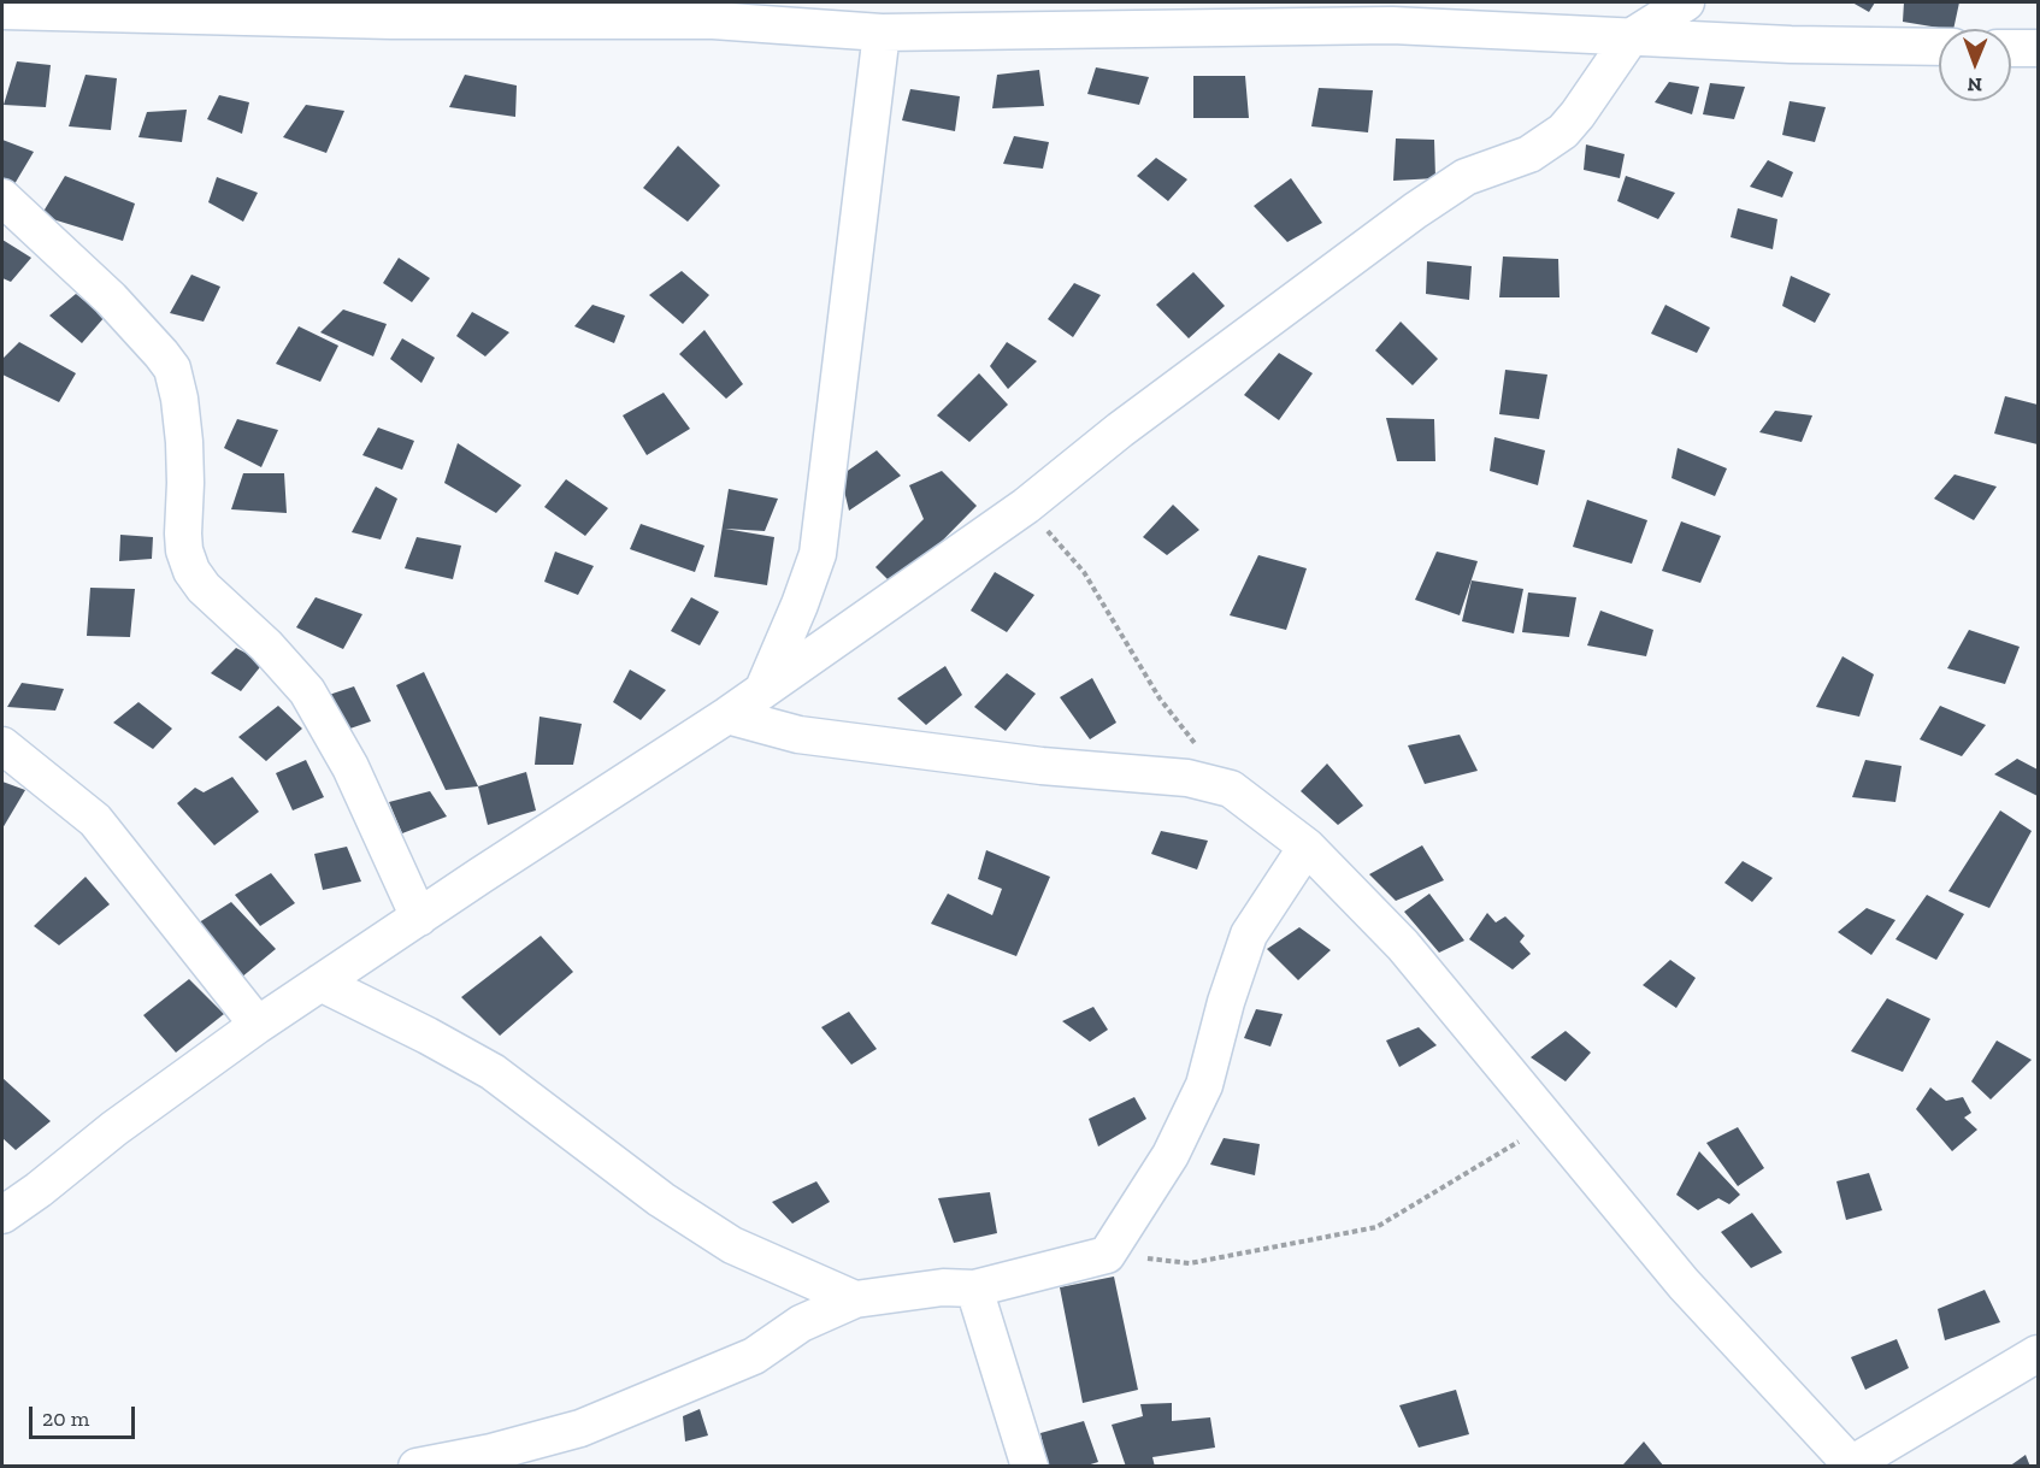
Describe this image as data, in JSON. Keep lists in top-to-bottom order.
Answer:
{
  "scale_bar": "20 m",
  "north": "bottom"
}
